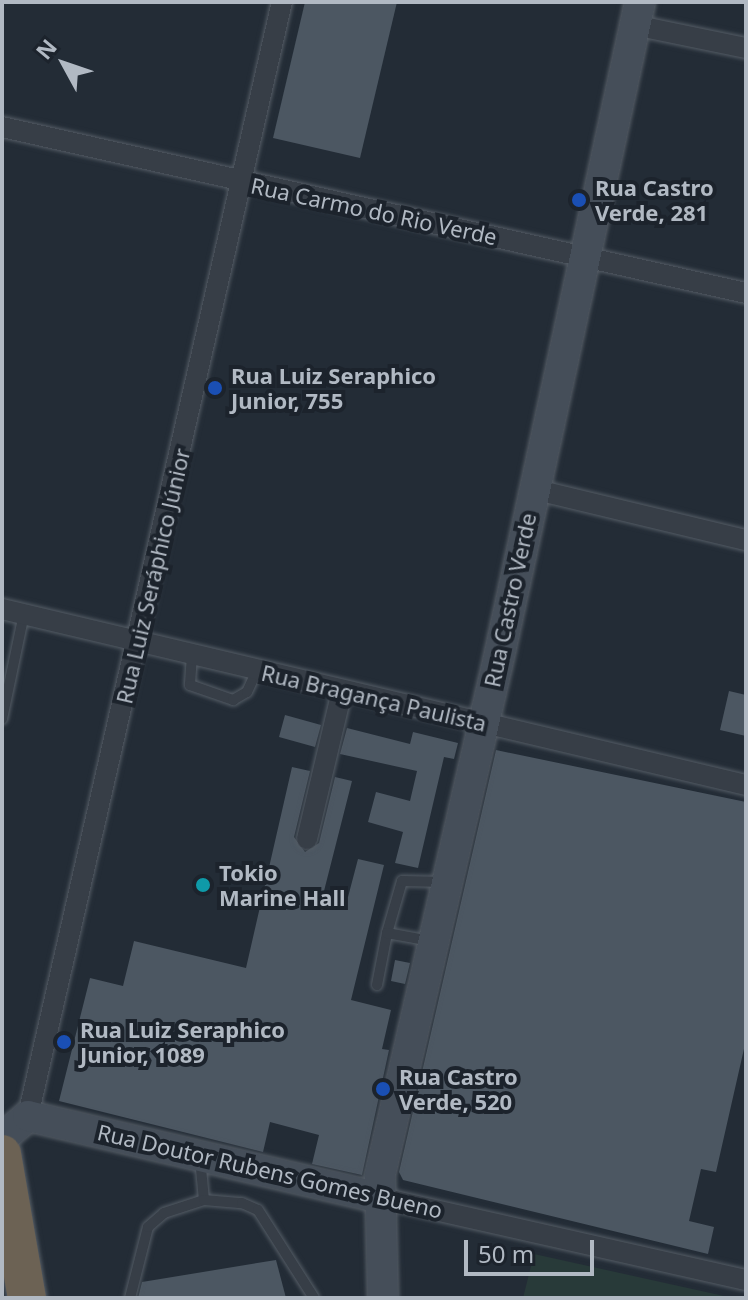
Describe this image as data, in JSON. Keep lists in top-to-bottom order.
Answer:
{
  "streets": {
    "street": [
      "Rua Carmo do Rio Verde",
      "Rua Luiz Seráphico Júnior",
      "Rua Castro Verde",
      "Rua Bragança Paulista",
      "Rua Doutor Rubens Gomes Bueno"
    ]
  },
  "crossings": [
    ["Rua Carmo do Rio Verde", "Rua Luiz Seráphico Júnior"],
    ["Rua Carmo do Rio Verde", "Rua Castro Verde"],
    ["Rua Luiz Seráphico Júnior", "Rua Bragança Paulista"],
    ["Rua Luiz Seráphico Júnior", "Rua Doutor Rubens Gomes Bueno"],
    ["Rua Castro Verde", "Rua Bragança Paulista"],
    ["Rua Castro Verde", "Rua Doutor Rubens Gomes Bueno"]
  ],
  "places": [
    "Rua Castro Verde, 281",
    "Rua Luiz Seraphico Junior, 755",
    "Tokio Marine Hall",
    "Rua Luiz Seraphico Junior, 1089",
    "Rua Castro Verde, 520"
  ],
  "scale_bar": "50 m",
  "north": "top left"
}
